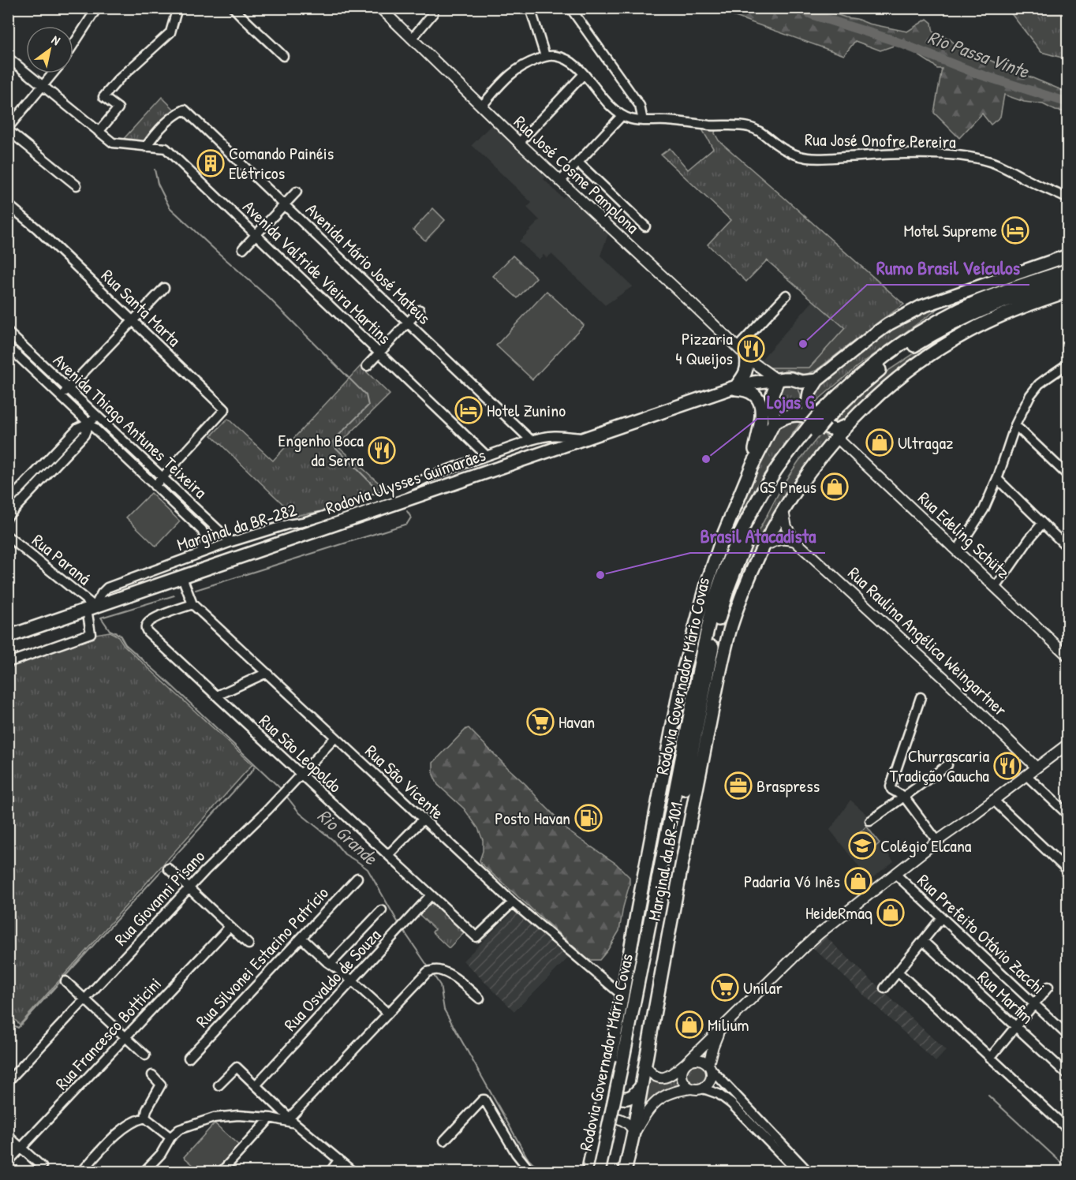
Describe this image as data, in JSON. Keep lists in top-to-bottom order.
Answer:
{
  "streets": {
    "highway": ["Rodovia Ulysses Guimarães", "Rodovia Governador Mário Covas", "Marginal da BR-101"],
    "main road": ["Rua José Cosme Pamplona", "Rua Edeling Schütz", "Rua Raulina Angélica Weingartner"],
    "street": [
      "Rua José Onofre Pereira",
      "Avenida Mário José Mateus",
      "Avenida Valfride Vieira Martins",
      "Rua Santa Marta",
      "Avenida Thiago Antunes Teixeira",
      "Marginal da BR-282",
      "Rua Paraná",
      "Rua São Leopoldo",
      "Rua São Vicente",
      "Rua Giovanni Pisano",
      "Rua Prefeito Otávio Zacchi",
      "Rua Silvonei Estacino Patrício",
      "Rua Osvaldo de Souza",
      "Rua Marfim",
      "Rua Francesco Botticini"
    ]
  },
  "crossings": [
    ["Rua José Cosme Pamplona", "Rodovia Ulysses Guimarães"],
    ["Avenida Mário José Mateus", "Avenida Valfride Vieira Martins"],
    ["Avenida Mário José Mateus", "Marginal da BR-282"],
    ["Avenida Valfride Vieira Martins", "Marginal da BR-282"],
    ["Rua Santa Marta", "Avenida Thiago Antunes Teixeira"],
    ["Avenida Thiago Antunes Teixeira", "Marginal da BR-282"],
    ["Rodovia Ulysses Guimarães", "Marginal da BR-282"],
    ["Rodovia Ulysses Guimarães", "Rua Paraná"],
    ["Rodovia Ulysses Guimarães", "Rua São Vicente"],
    ["Marginal da BR-282", "Rua Paraná"],
    ["Rua Edeling Schütz", "Marginal da BR-101"],
    ["Rua Raulina Angélica Weingartner", "Marginal da BR-101"],
    ["Rodovia Governador Mário Covas", "Marginal da BR-101"],
    ["Rua São Leopoldo", "Rua São Vicente"],
    ["Rua São Leopoldo", "Rua Giovanni Pisano"],
    ["Rua São Leopoldo", "Rua Osvaldo de Souza"],
    ["Rua São Vicente", "Marginal da BR-101"],
    ["Rua São Vicente", "Rua Giovanni Pisano"]
  ],
  "water": ["Rio Passa Vinte", "Rio Grande"],
  "places": {
    "building": ["Comando Painéis Elétricos"],
    "hotel": ["Motel Supreme", "Hotel Zunino"],
    "other": ["Rumo Brasil Veículos", "Lojas G", "Brasil Atacadista"],
    "restaurant": ["Pizzaria 4 Queijos", "Engenho Boca da Serra", "Churrascaria Tradição Gaucha"],
    "shop": [
      "Ultragaz",
      "GS Pneus",
      "Padaria Vó Inês",
      "HeideRmaq",
      "Milium"
    ],
    "supermarket": ["Havan", "Unilar"],
    "office": ["Braspress"],
    "fuel station": ["Posto Havan"],
    "school or university": ["Colégio Elcana"]
  },
  "north": "top right"
}
